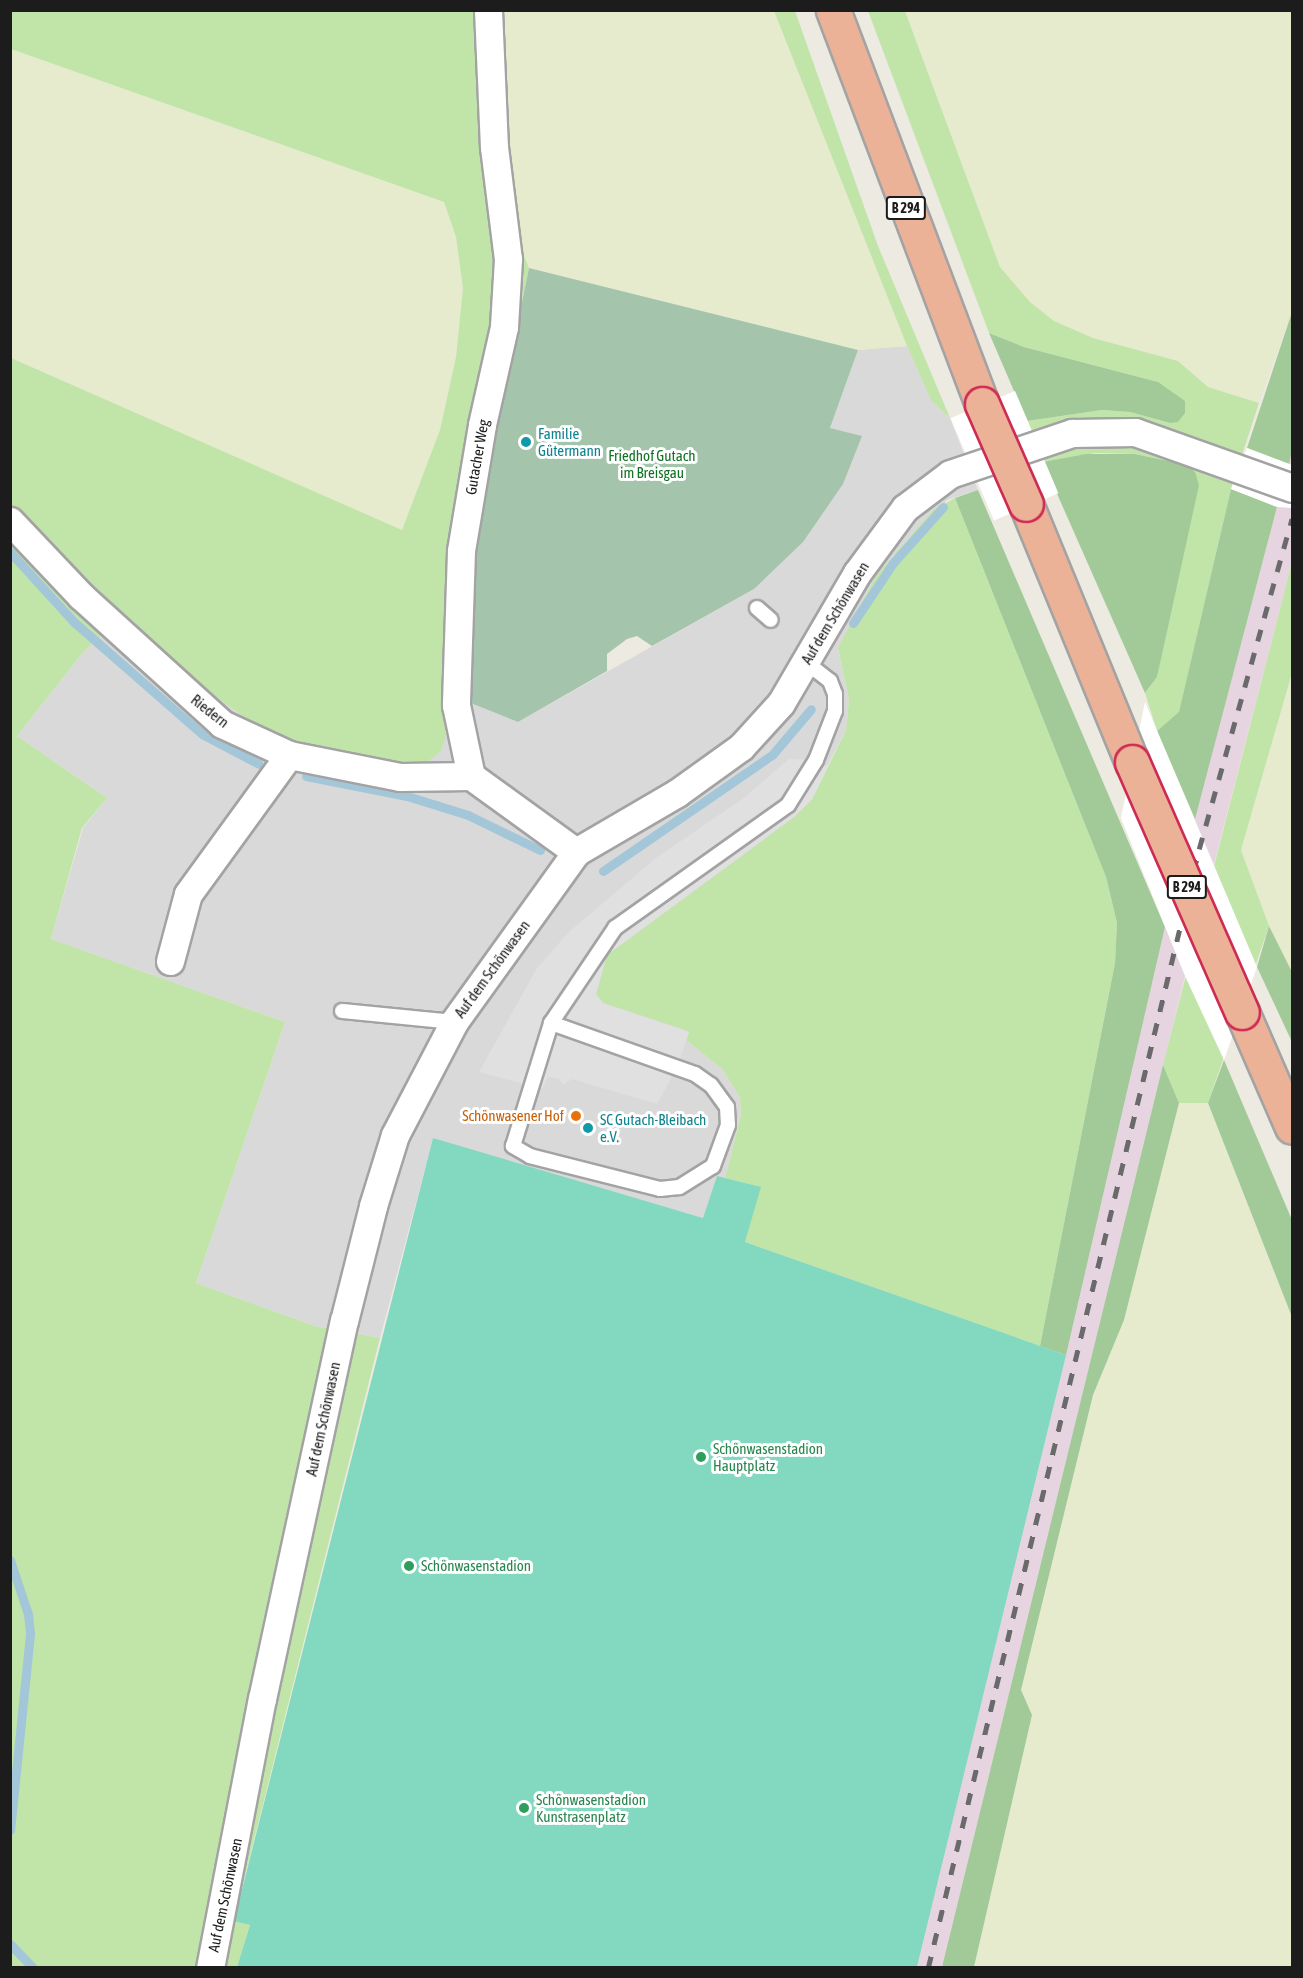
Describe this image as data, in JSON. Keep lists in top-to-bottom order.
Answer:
{
  "streets": {
    "highway": ["B 294"],
    "street": ["Gutacher Weg", "Auf dem Schönwasen", "Riedern"]
  },
  "crossings": [
    ["Gutacher Weg", "Riedern"]
  ],
  "parks": ["Friedhof Gutach im Breisgau"],
  "places": [
    "Familie Gütermann",
    "Schönwasener Hof",
    "SC Gutach-Bleibach e.V.",
    "Schönwasenstadion Hauptplatz",
    "Schönwasenstadion",
    "Schönwasenstadion Kunstrasenplatz"
  ]
}
